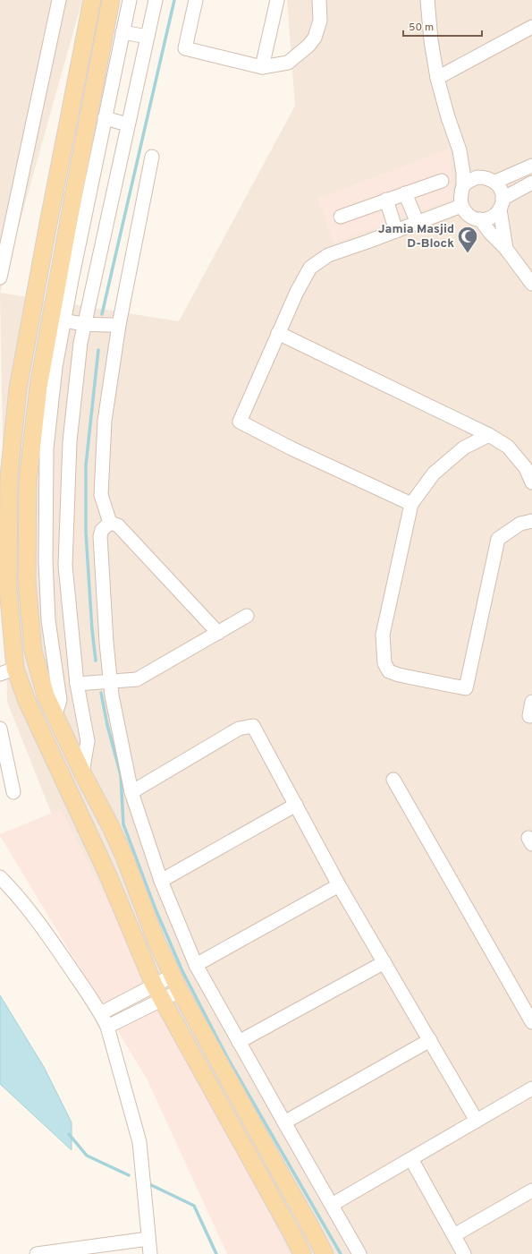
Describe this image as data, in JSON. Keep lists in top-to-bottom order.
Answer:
{
  "places": {
    "mosque": ["Jamia Masjid D-Block"]
  },
  "scale_bar": "50 m"
}
